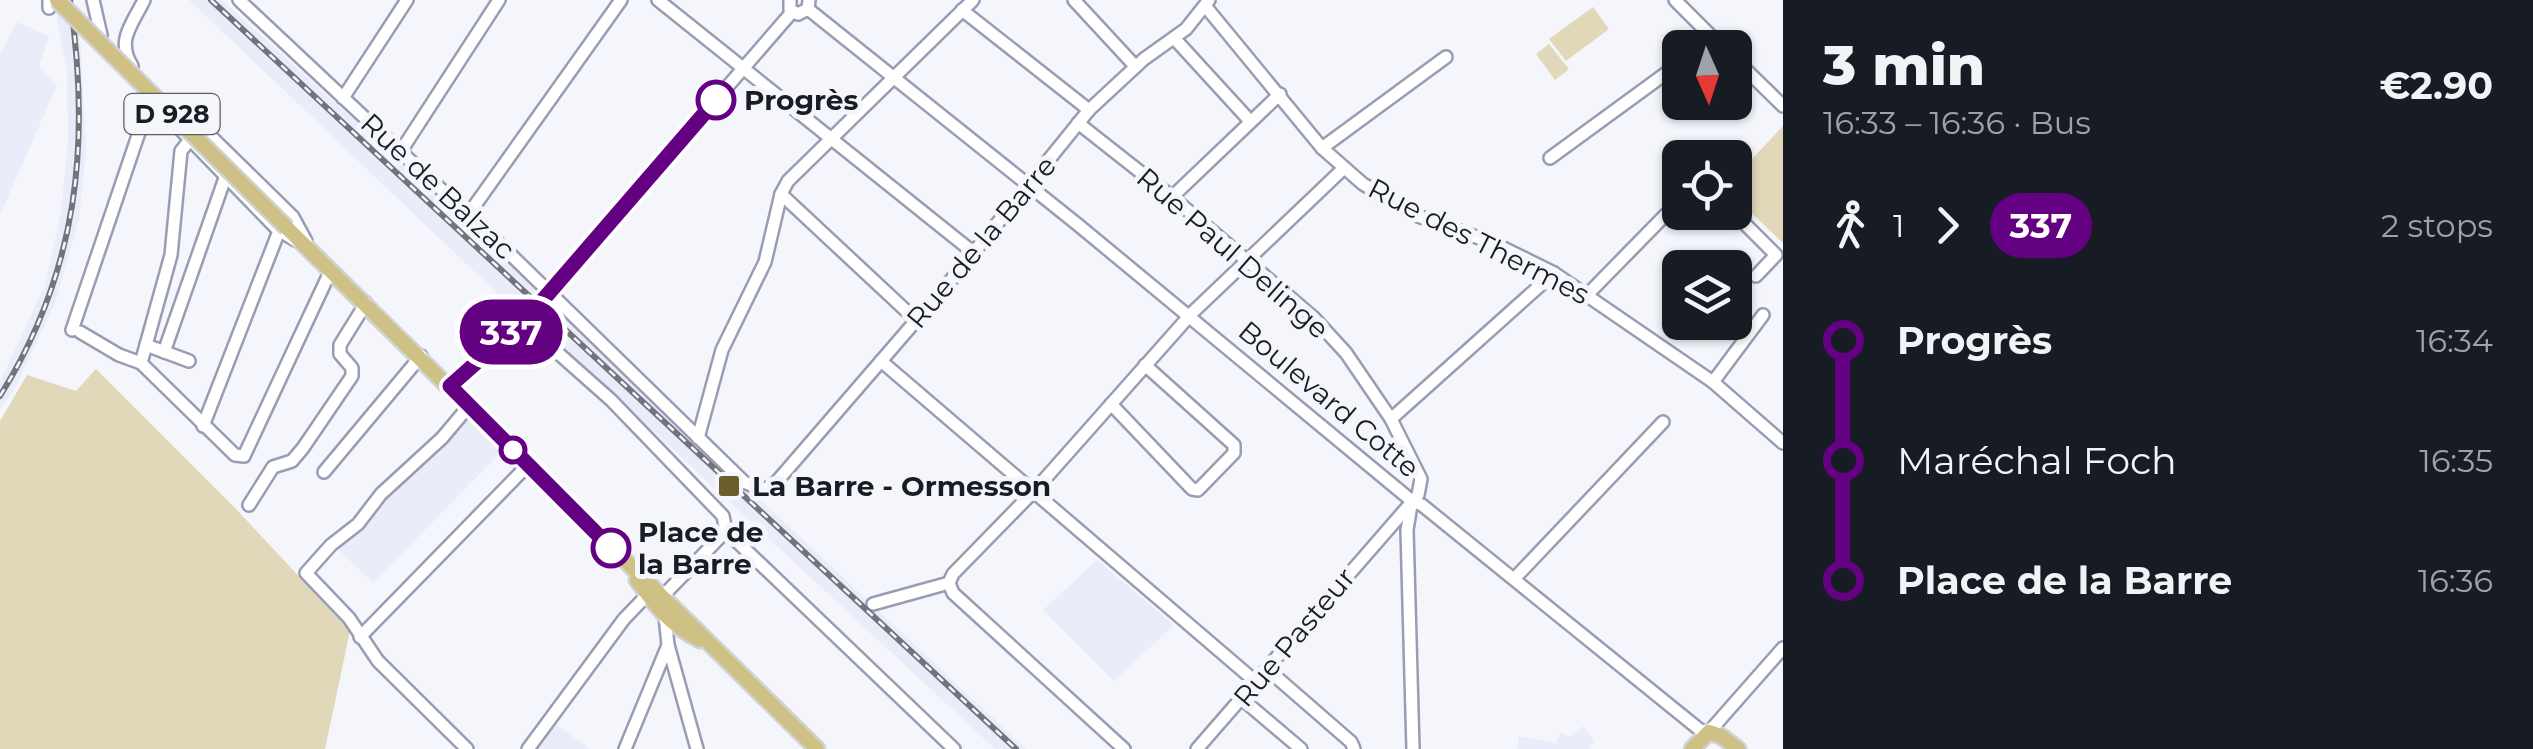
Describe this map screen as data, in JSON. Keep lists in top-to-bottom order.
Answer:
{
  "streets": {
    "main road": ["D 928", "Boulevard Cotte"],
    "street": [
      "Rue de Balzac",
      "Rue des Thermes",
      "Rue de la Barre",
      "Rue Paul Delinge",
      "Rue Pasteur"
    ]
  },
  "crossings": [
    ["Rue de Balzac", "Rue de la Barre"],
    ["Rue des Thermes", "Rue de la Barre"],
    ["Rue de la Barre", "Rue Paul Delinge"],
    ["Rue de la Barre", "Boulevard Cotte"],
    ["Rue Paul Delinge", "Boulevard Cotte"],
    ["Rue Paul Delinge", "Rue Pasteur"],
    ["Boulevard Cotte", "Rue Pasteur"]
  ],
  "places": {
    "other": ["Progrès", "Place de la Barre"],
    "transit": ["La Barre - Ormesson"]
  },
  "lines": ["bus line 337"],
  "north": "bottom",
  "page": {
    "on_map": "337",
    "heading": ["3 min", "16:33 – 16:36 · Bus", "€2.90"],
    "legs": ["1", "337", "2 stops"],
    "list": [
      {
        "name": "Progrès",
        "value": "16:34"
      },
      {
        "name": "Maréchal Foch",
        "value": "16:35"
      },
      {
        "name": "Place de la Barre",
        "value": "16:36"
      }
    ]
  }
}
